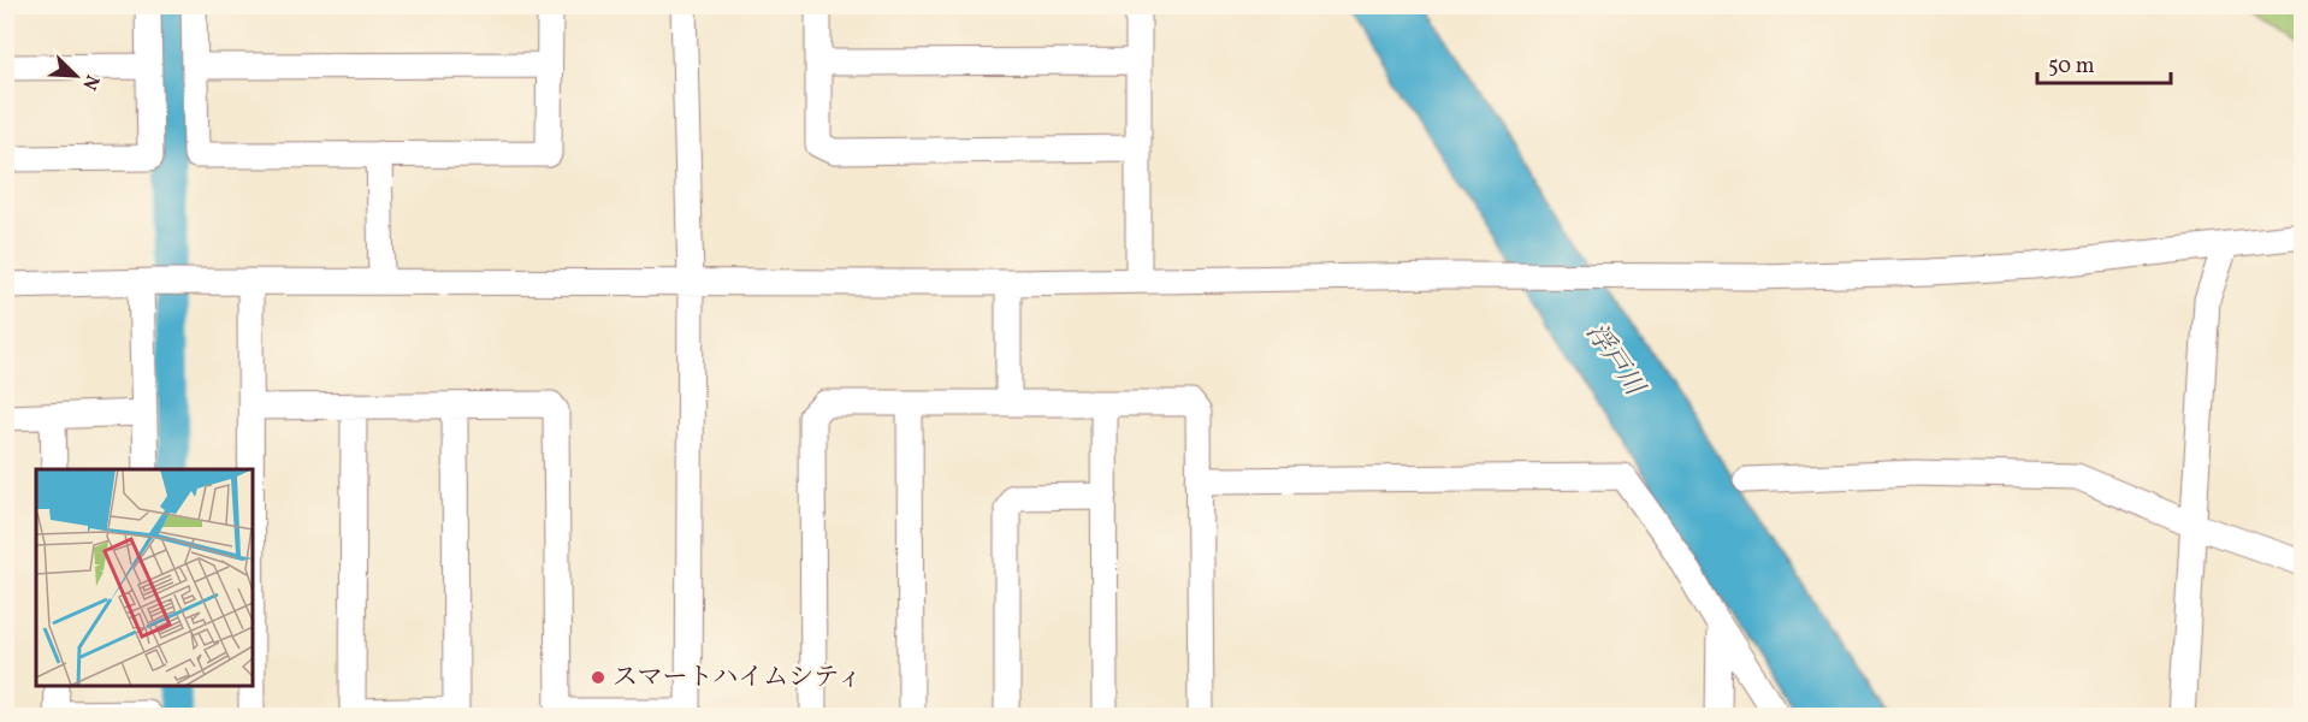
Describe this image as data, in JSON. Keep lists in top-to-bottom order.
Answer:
{
  "water": ["浮戸川"],
  "places": ["スマートハイムシティ"],
  "scale_bar": "50 m",
  "north": "bottom right"
}
